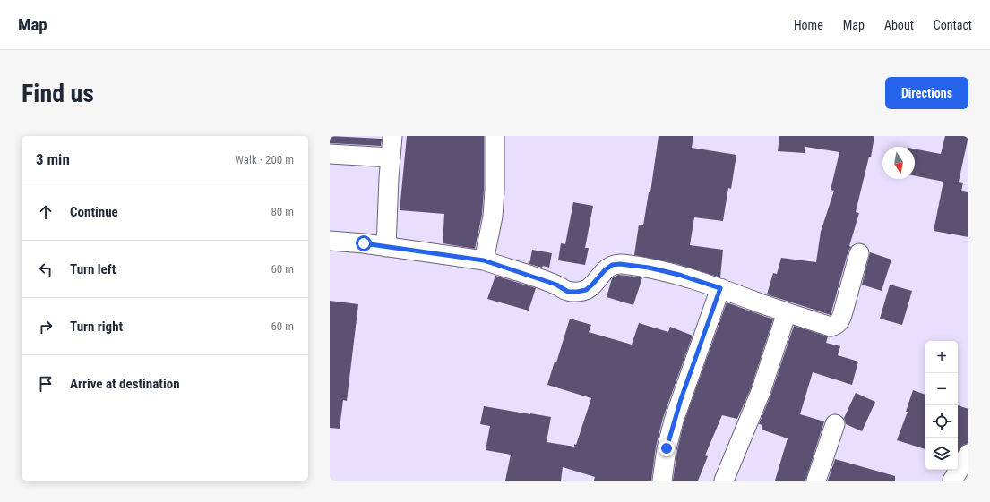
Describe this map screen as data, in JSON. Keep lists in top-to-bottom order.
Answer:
{
  "north": "bottom",
  "page": {
    "header": "Map",
    "nav": [
      "Home",
      "Map",
      "About",
      "Contact"
    ],
    "buttons": "Directions",
    "title": "Find us",
    "heading": ["3 min", "Walk · 200 m"],
    "list": [
      ["Continue", "80 m"],
      ["Turn left", "60 m"],
      ["Turn right", "60 m"],
      "Arrive at destination"
    ],
    "map_buttons": ["+", "−"]
  }
}
